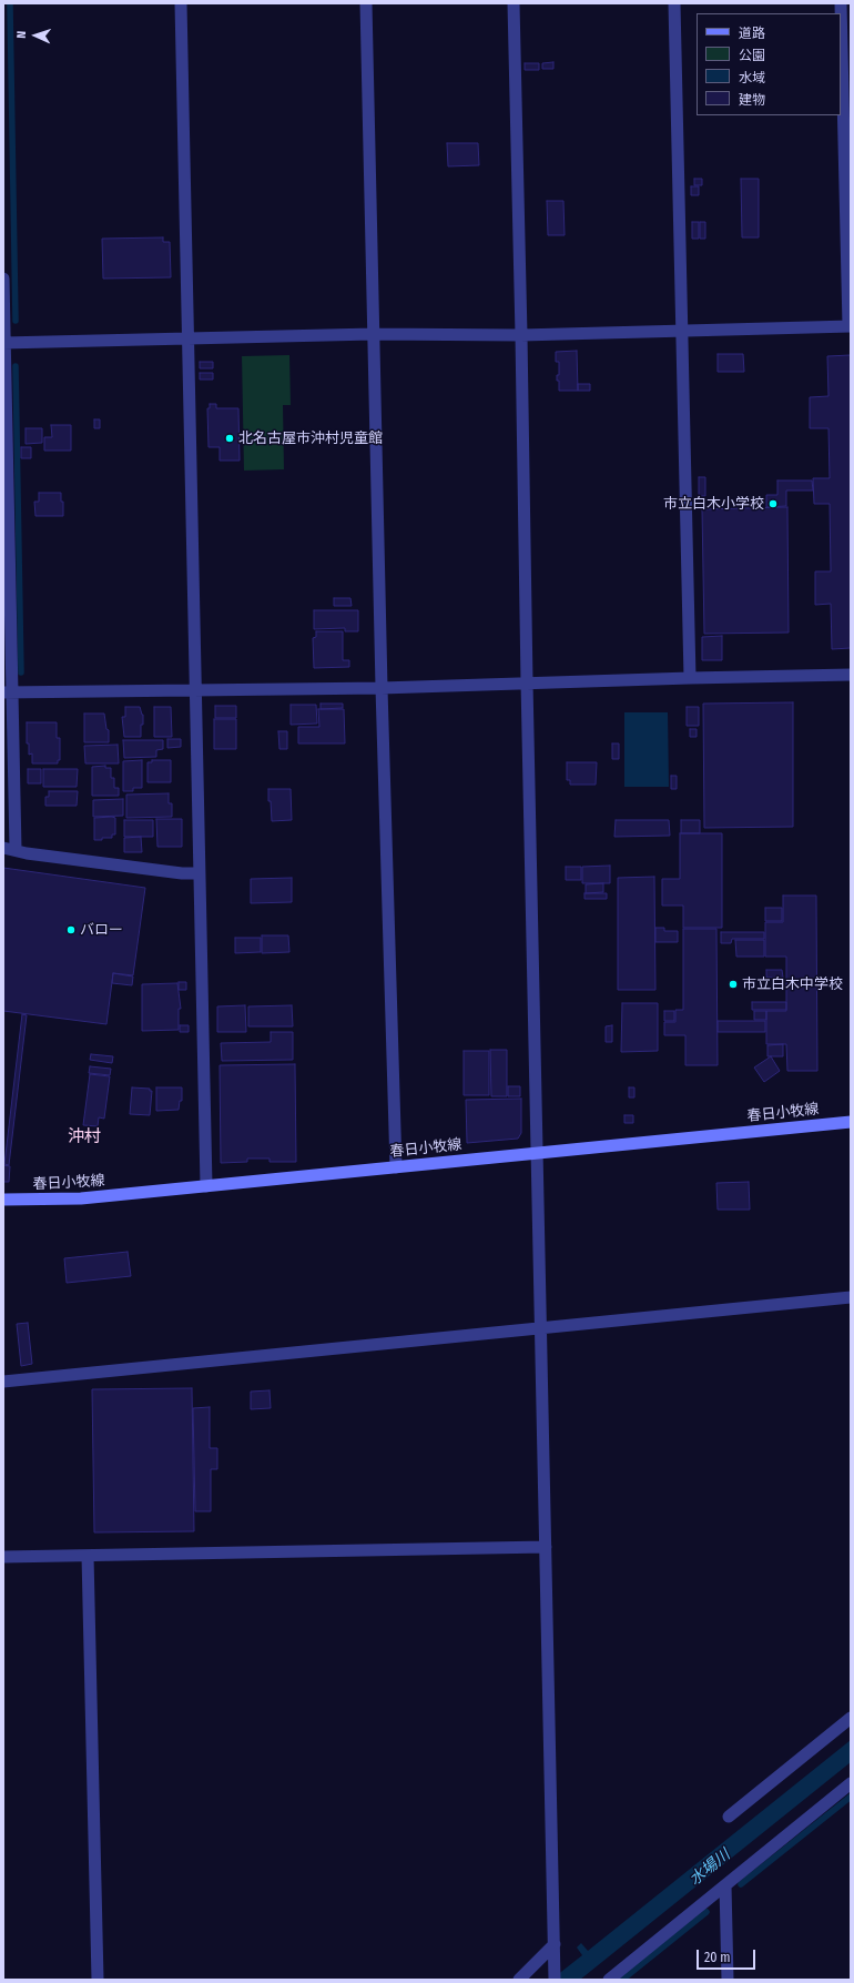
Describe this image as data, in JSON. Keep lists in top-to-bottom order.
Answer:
{
  "streets": {
    "main road": ["春日小牧線"]
  },
  "districts": ["沖村"],
  "water": ["水場川"],
  "places": [
    "北名古屋市沖村児童館",
    "市立白木小学校",
    "バロー",
    "市立白木中学校"
  ],
  "legend": [
    "道路",
    "公園",
    "水域",
    "建物"
  ],
  "scale_bar": "20 m",
  "north": "left"
}
